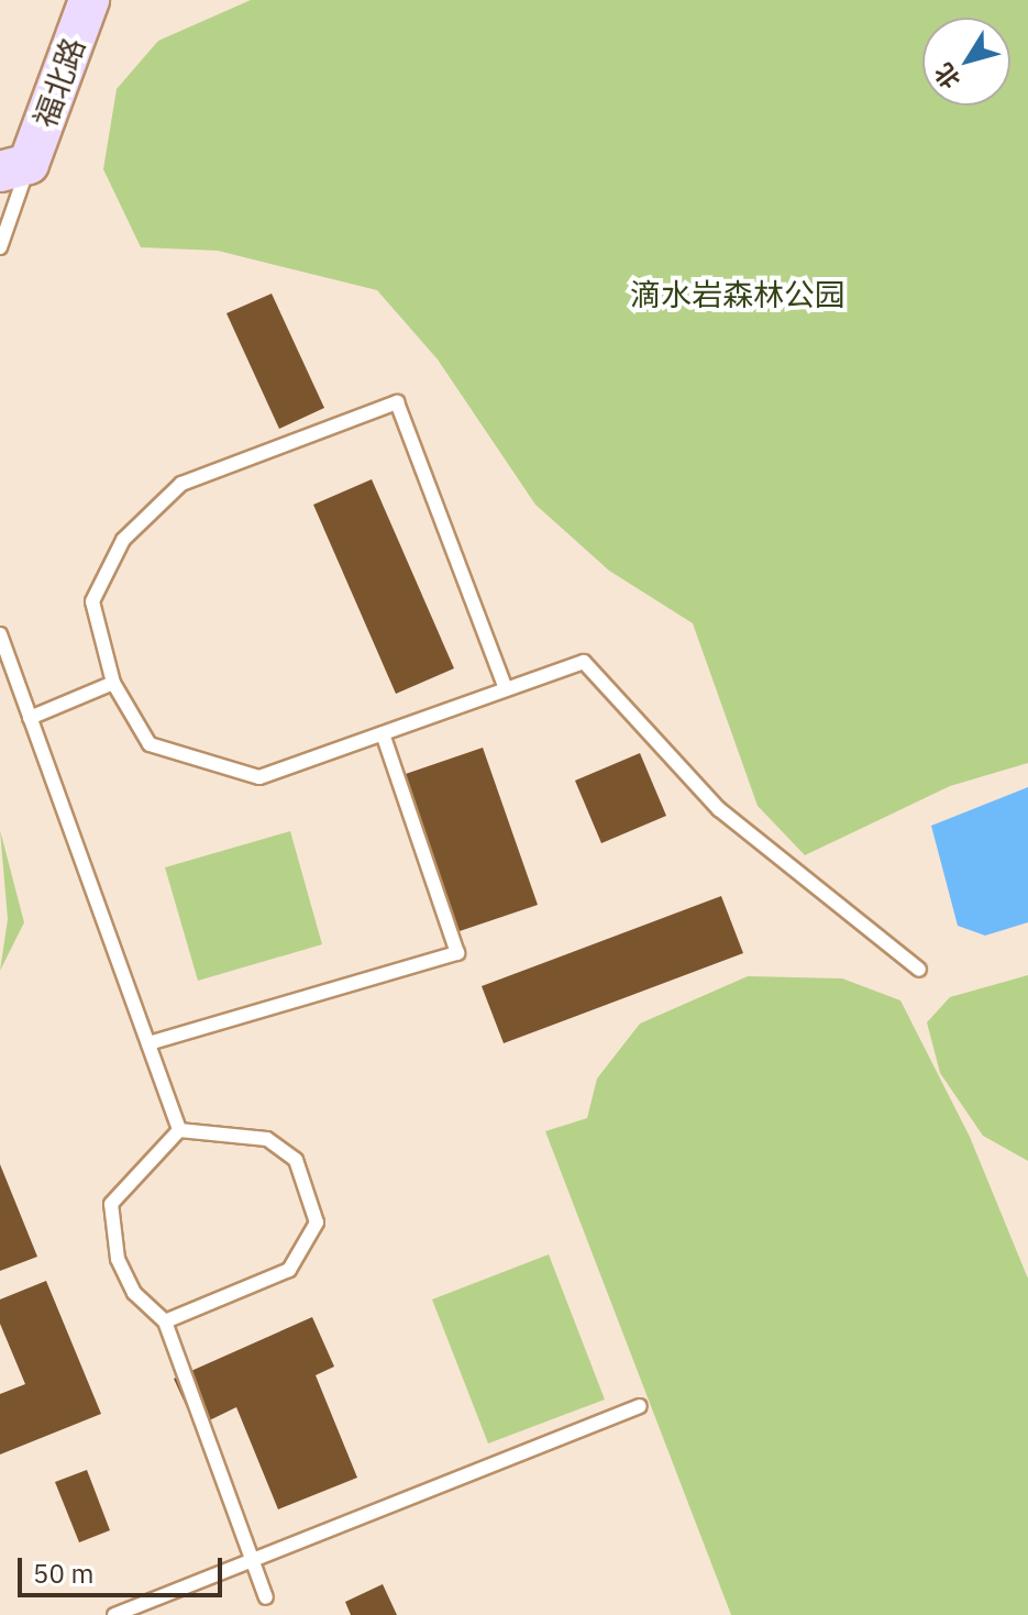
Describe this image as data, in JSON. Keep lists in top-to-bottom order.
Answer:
{
  "streets": {
    "street": ["福北路"]
  },
  "parks": ["滴水岩森林公园"],
  "scale_bar": "50 m",
  "north": "bottom left"
}
